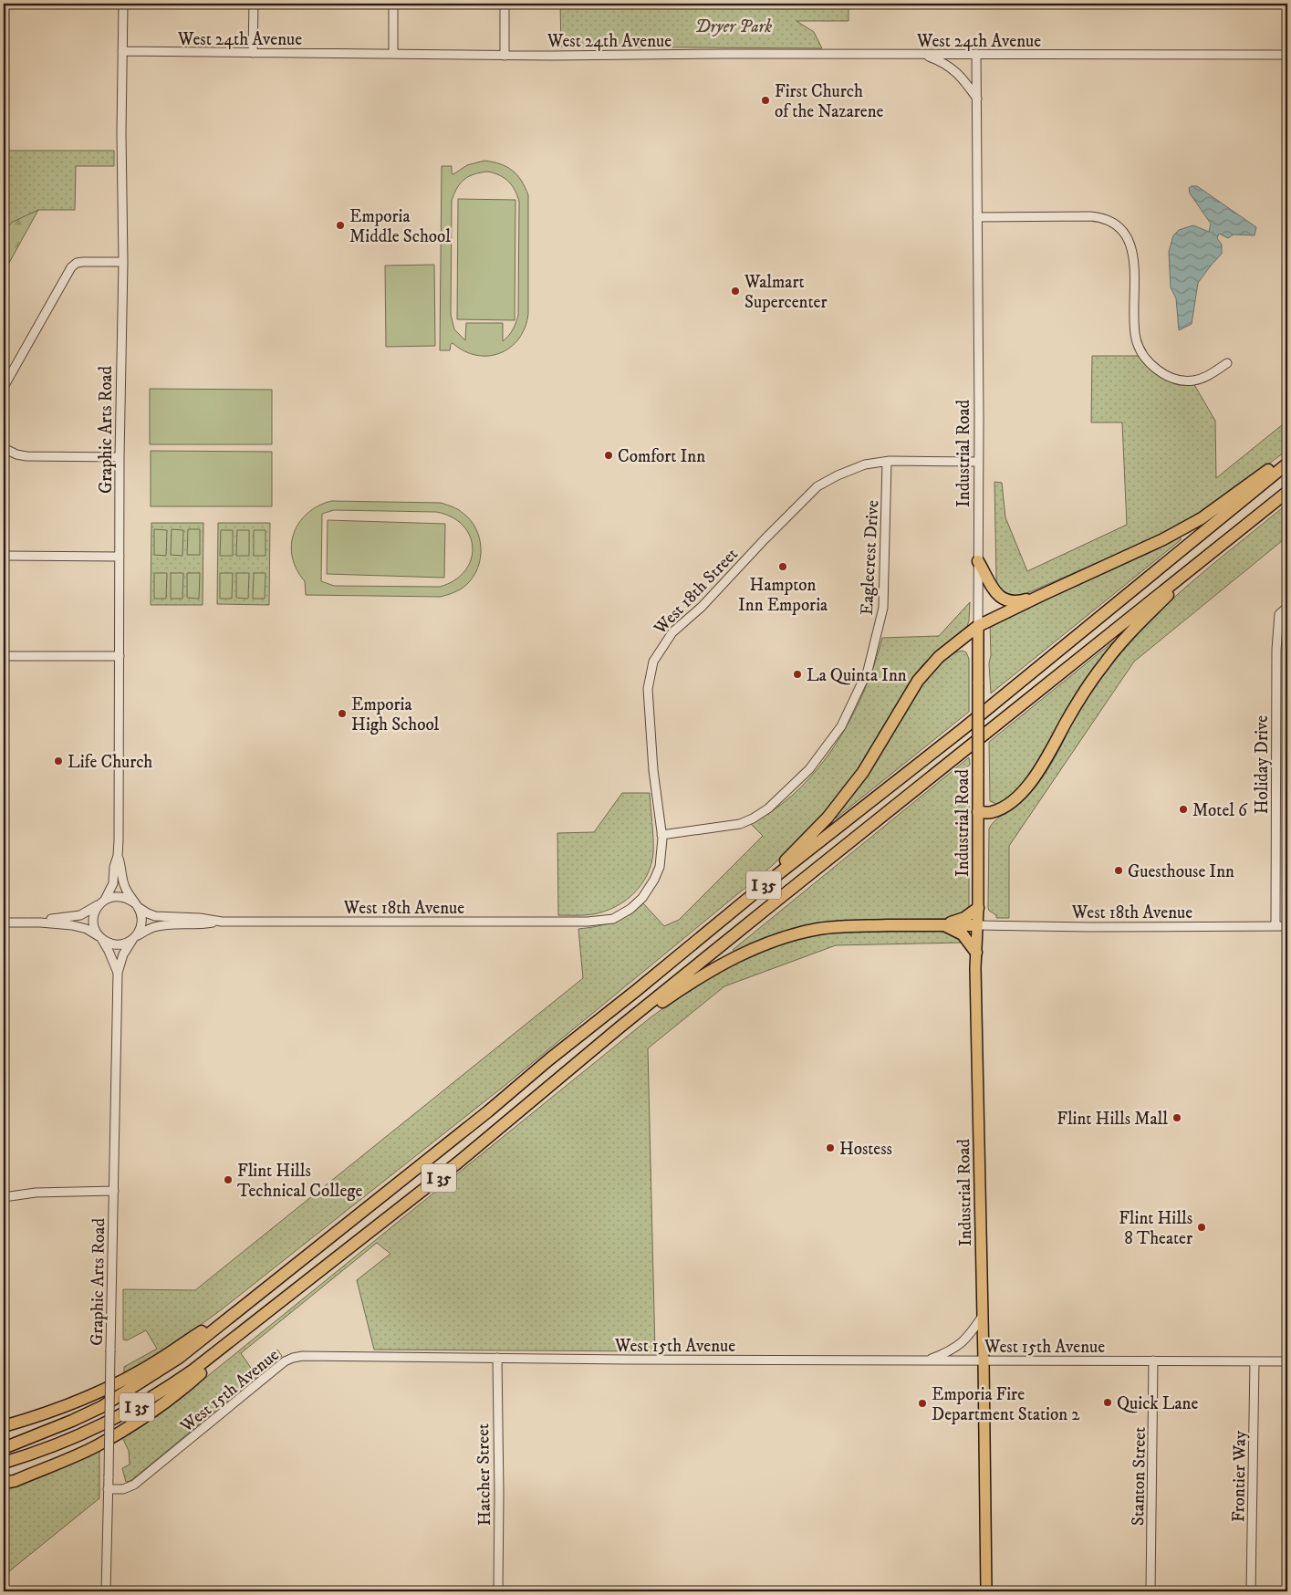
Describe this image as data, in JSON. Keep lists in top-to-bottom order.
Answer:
{
  "streets": {
    "highway": ["I 35"],
    "main road": ["Industrial Road"],
    "street": [
      "West 24th Avenue",
      "Graphic Arts Road",
      "Eaglecrest Drive",
      "West 18th Street",
      "Holiday Drive",
      "West 18th Avenue",
      "West 15th Avenue",
      "Hatcher Street",
      "Stanton Street",
      "Frontier Way"
    ]
  },
  "crossings": [
    ["West 24th Avenue", "Graphic Arts Road"],
    ["West 24th Avenue", "Industrial Road"],
    ["Graphic Arts Road", "West 18th Avenue"],
    ["Graphic Arts Road", "West 15th Avenue"],
    ["Industrial Road", "West 18th Street"],
    ["Industrial Road", "West 18th Avenue"],
    ["Industrial Road", "West 15th Avenue"],
    ["Eaglecrest Drive", "West 18th Street"],
    ["West 18th Street", "West 18th Avenue"],
    ["Holiday Drive", "West 18th Avenue"],
    ["West 15th Avenue", "Hatcher Street"],
    ["West 15th Avenue", "Stanton Street"],
    ["West 15th Avenue", "Frontier Way"]
  ],
  "parks": ["Dryer Park"],
  "places": [
    "First Church of the Nazarene",
    "Emporia Middle School",
    "Walmart Supercenter",
    "Comfort Inn",
    "Hampton Inn Emporia",
    "La Quinta Inn",
    "Emporia High School",
    "Life Church",
    "Motel 6",
    "Guesthouse Inn",
    "Flint Hills Mall",
    "Hostess",
    "Flint Hills Technical College",
    "Flint Hills 8 Theater",
    "Quick Lane",
    "Emporia Fire Department Station 2"
  ]
}
